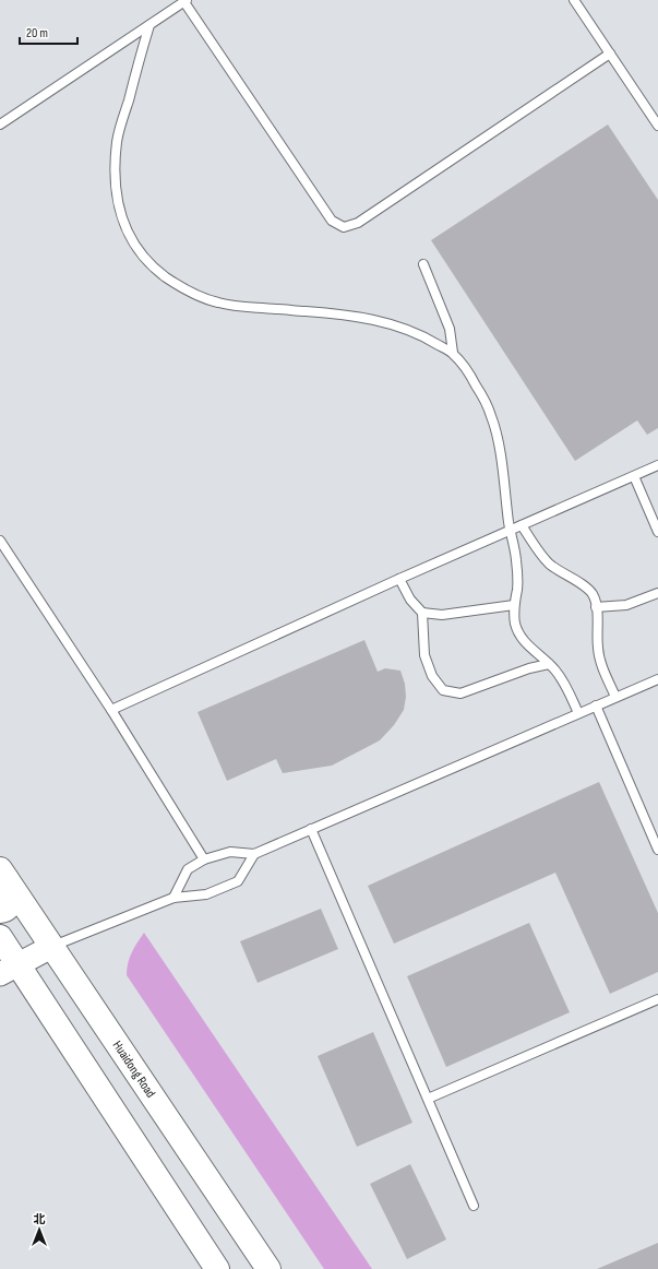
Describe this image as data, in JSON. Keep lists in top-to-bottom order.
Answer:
{
  "streets": {
    "main road": ["Huaidong Road"]
  },
  "scale_bar": "20 m",
  "north": "top"
}
